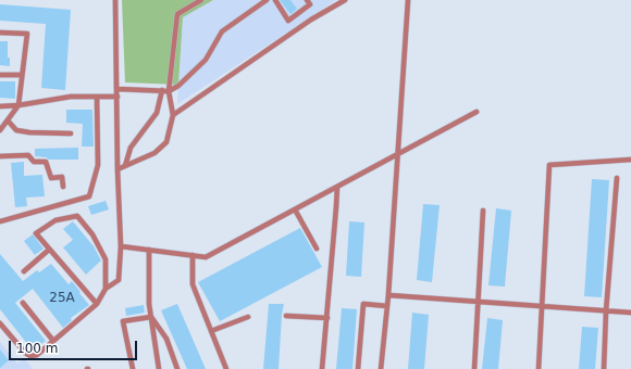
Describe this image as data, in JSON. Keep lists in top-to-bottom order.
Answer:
{
  "house_numbers": ["25А"],
  "scale_bar": "100 m"
}
